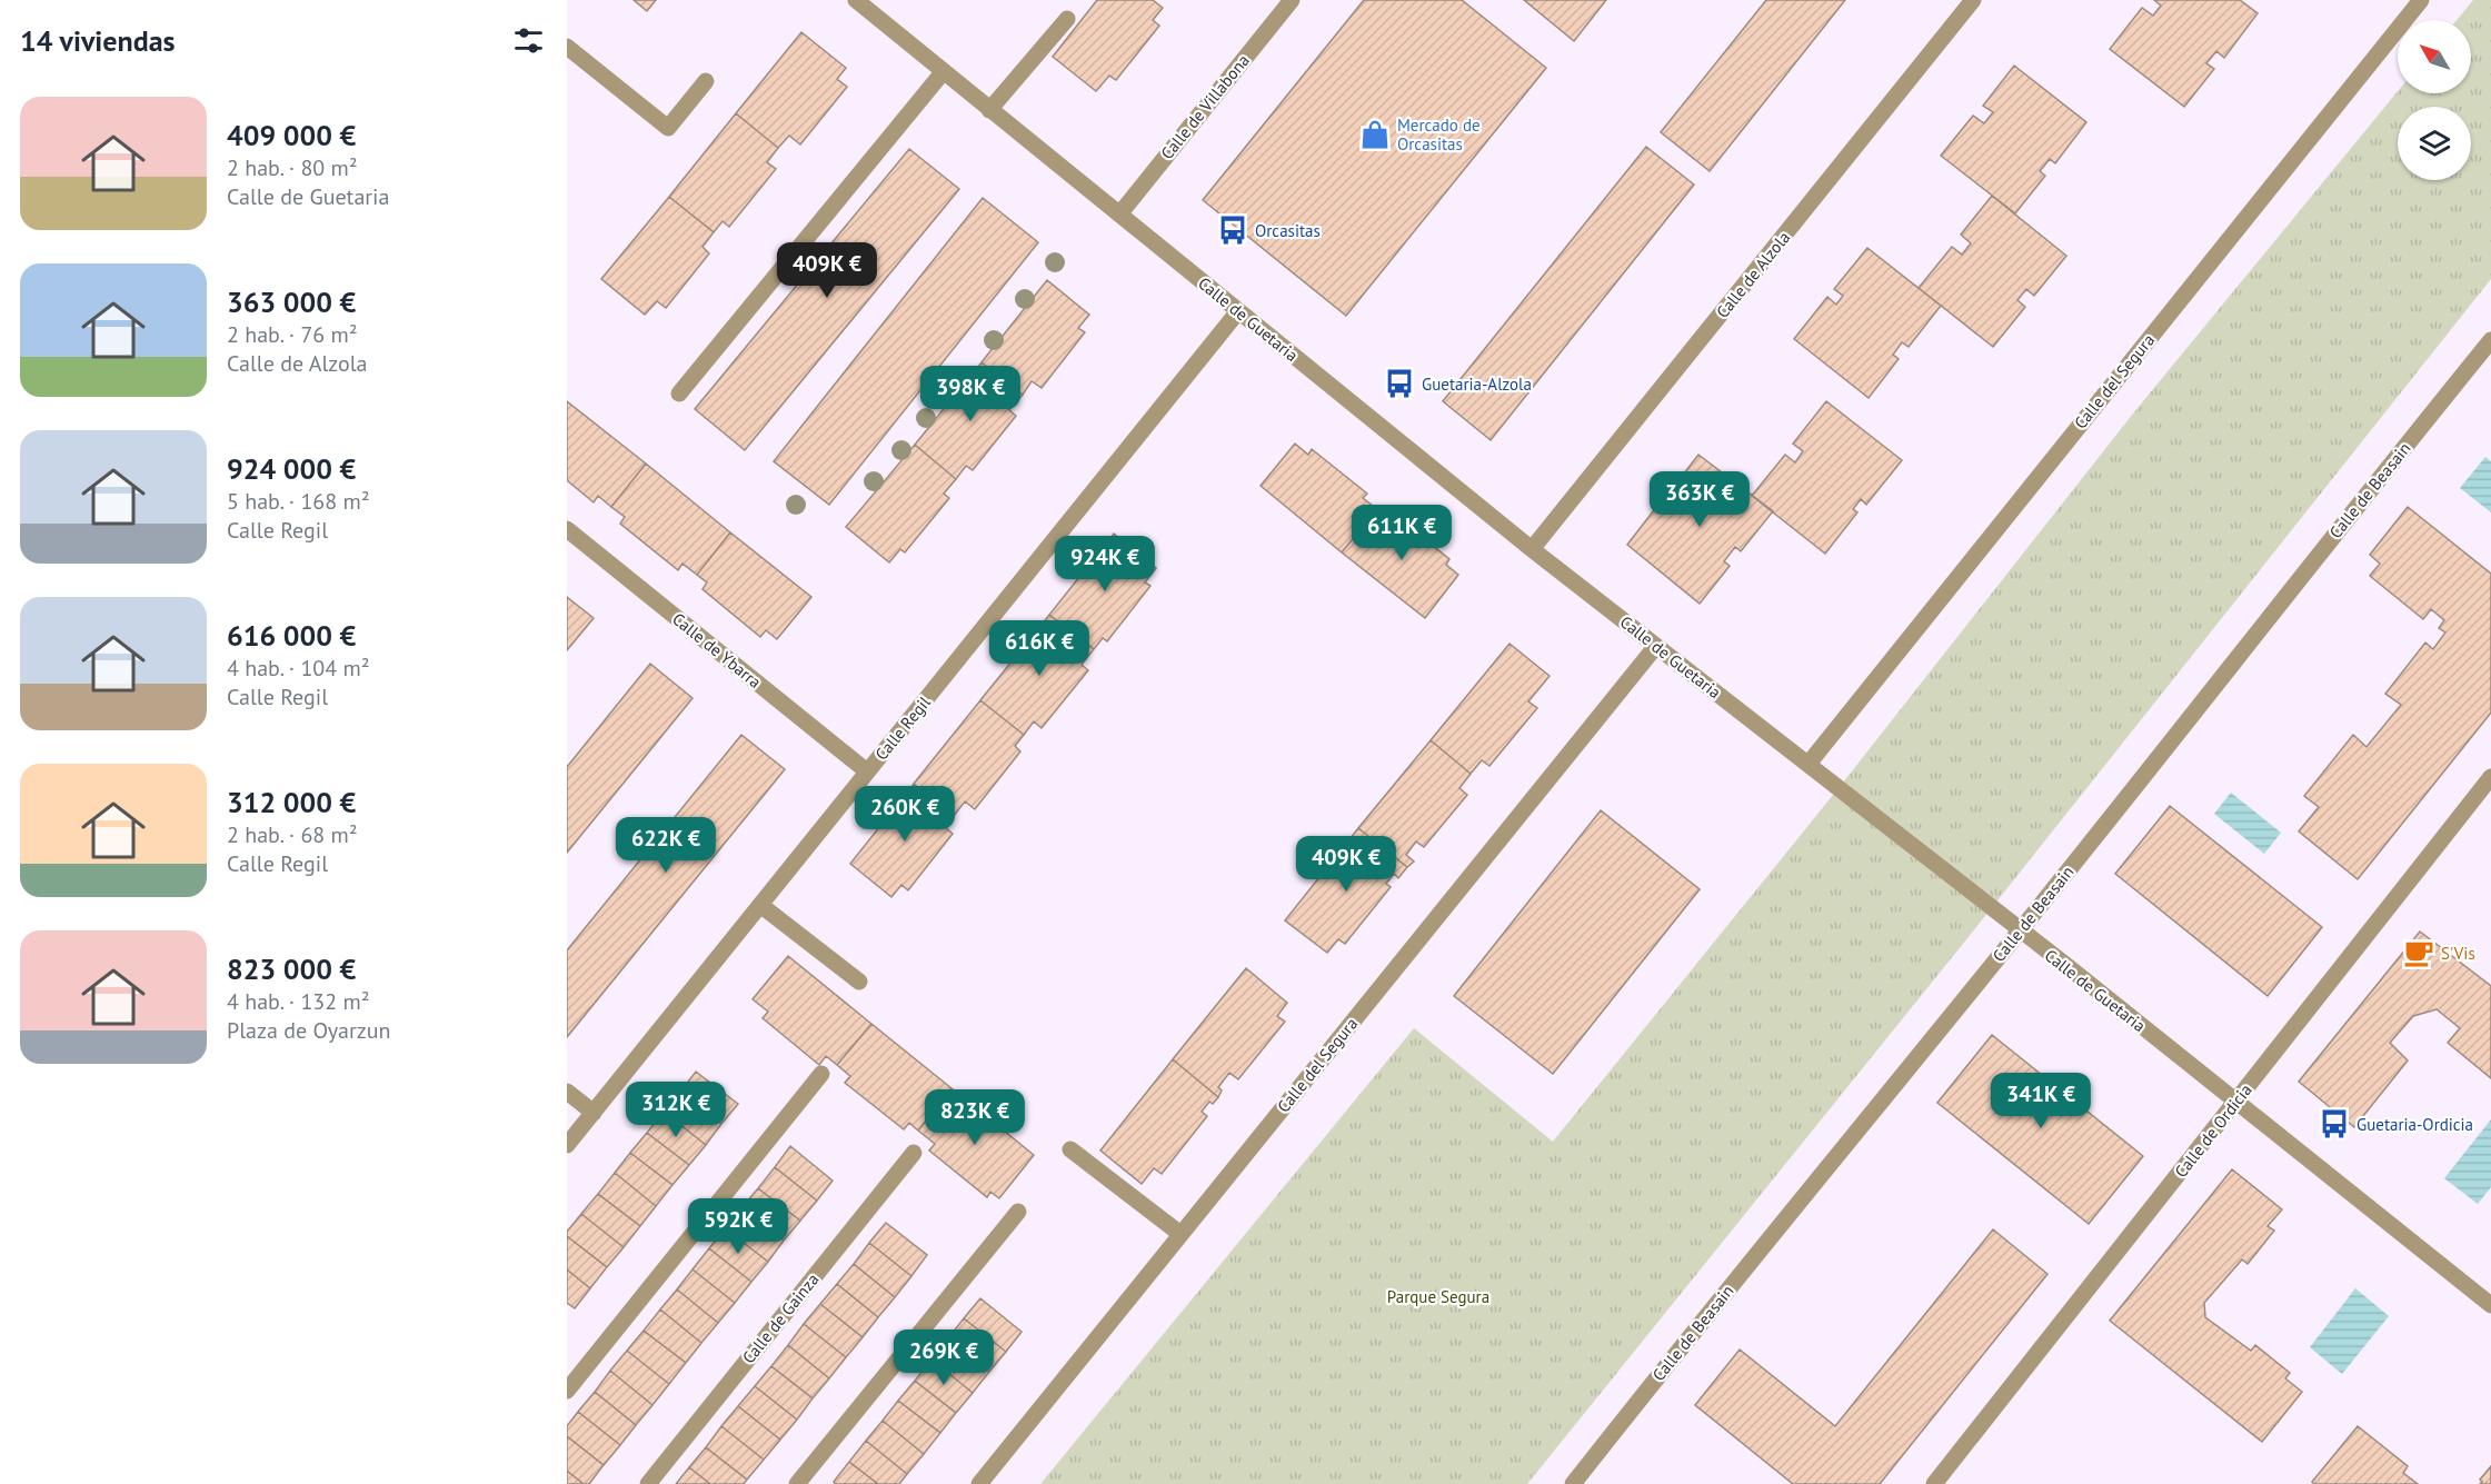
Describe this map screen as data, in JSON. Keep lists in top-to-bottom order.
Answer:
{
  "streets": {
    "street": [
      "Calle de Villabona",
      "Calle de Alzola",
      "Calle de Guetaria",
      "Calle del Segura",
      "Calle de Beasain",
      "Calle de Ybarra",
      "Calle Regil",
      "Calle de Ordicia",
      "Calle de Gainza"
    ]
  },
  "crossings": [
    ["Calle de Villabona", "Calle de Guetaria"],
    ["Calle de Alzola", "Calle de Guetaria"],
    ["Calle de Guetaria", "Calle del Segura"],
    ["Calle de Guetaria", "Calle de Beasain"],
    ["Calle de Guetaria", "Calle Regil"],
    ["Calle de Guetaria", "Calle de Ordicia"],
    ["Calle de Ybarra", "Calle Regil"]
  ],
  "parks": ["Parque Segura"],
  "places": {
    "shop": ["Mercado de Orcasitas"],
    "bus stop": ["Orcasitas", "Guetaria-Alzola", "Guetaria-Ordicia"],
    "cafe": ["S'Vis"]
  },
  "north": "top left",
  "page": {
    "heading": "14 viviendas",
    "list": [
      {
        "name": "409 000 €",
        "note": "2 hab. · 80 m² · Calle de Guetaria"
      },
      {
        "name": "363 000 €",
        "note": "2 hab. · 76 m² · Calle de Alzola"
      },
      {
        "name": "924 000 €",
        "note": "5 hab. · 168 m² · Calle Regil"
      },
      {
        "name": "616 000 €",
        "note": "4 hab. · 104 m² · Calle Regil"
      },
      {
        "name": "312 000 €",
        "note": "2 hab. · 68 m² · Calle Regil"
      },
      {
        "name": "823 000 €",
        "note": "4 hab. · 132 m² · Plaza de Oyarzun"
      }
    ],
    "price": [
      "409K €",
      "398K €",
      "363K €",
      "611K €",
      "924K €",
      "616K €",
      "260K €",
      "622K €",
      "409K €",
      "341K €",
      "312K €",
      "823K €",
      "592K €",
      "269K €"
    ]
  }
}
